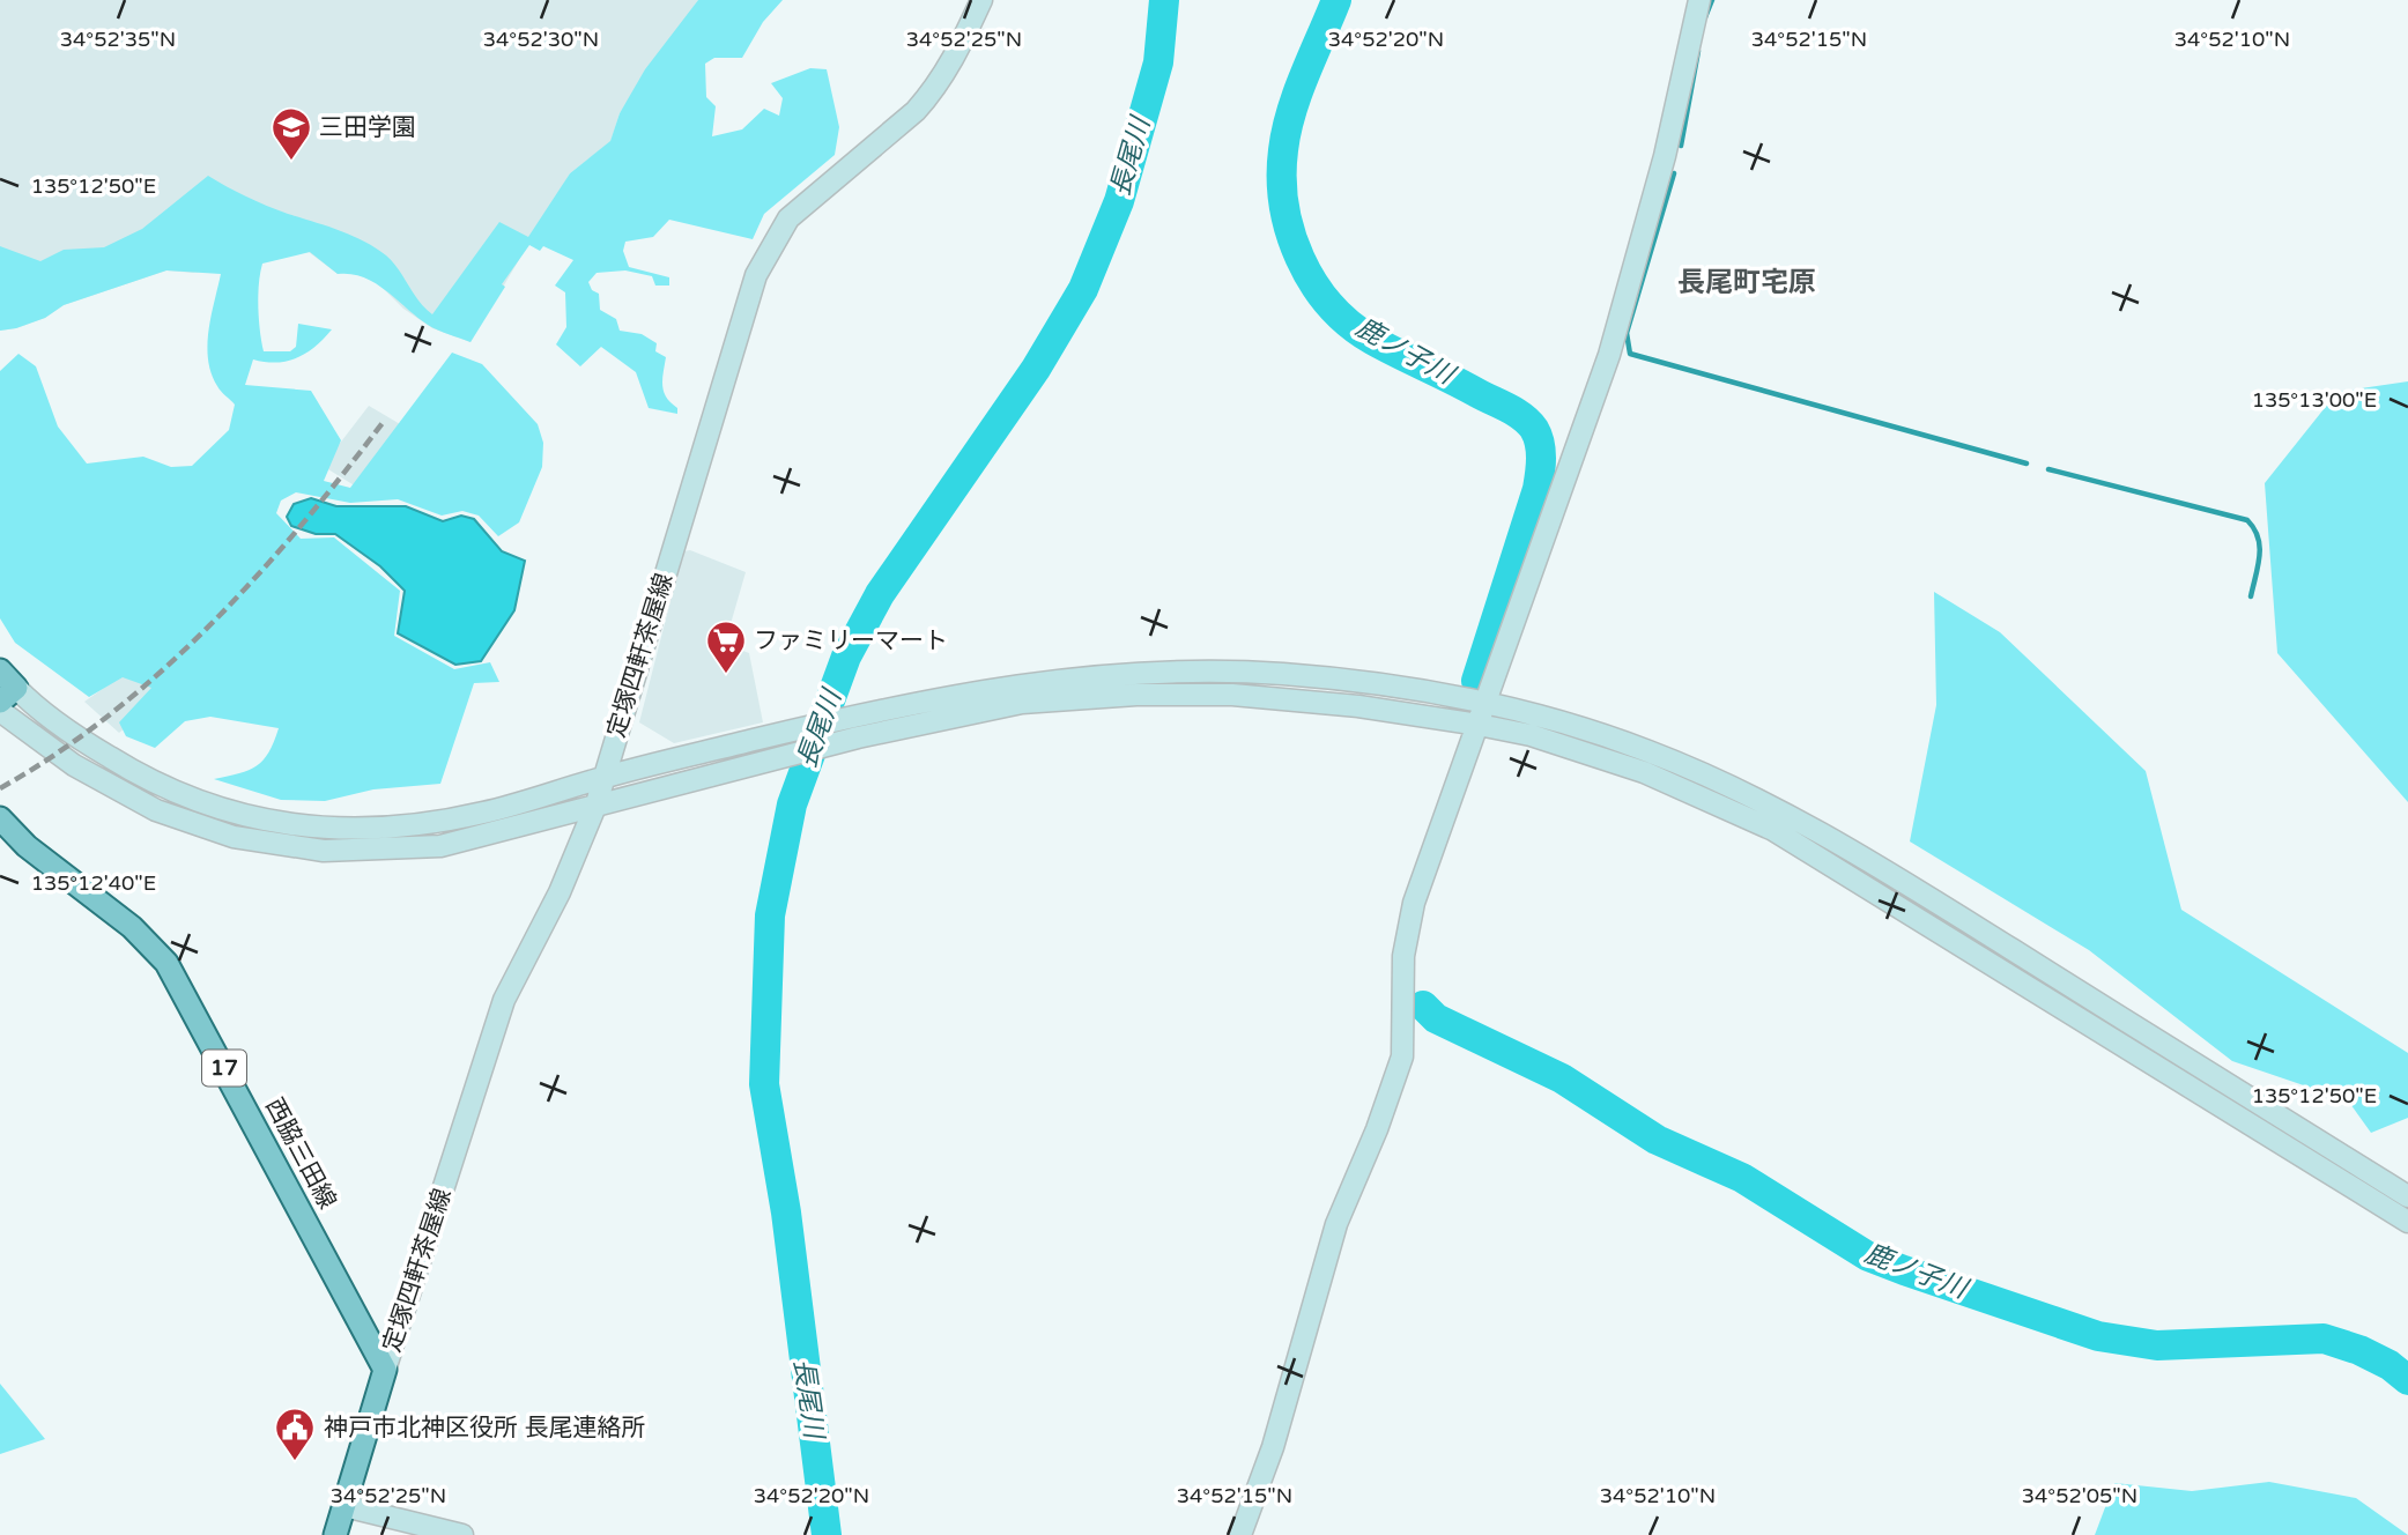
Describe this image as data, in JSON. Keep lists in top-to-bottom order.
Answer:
{
  "streets": {
    "main road": ["17", "西脇三田線"],
    "street": ["定塚四軒茶屋線"]
  },
  "crossings": [
    ["定塚四軒茶屋線", "西脇三田線"]
  ],
  "districts": ["長尾町宅原"],
  "water": ["長尾川", "鹿ノ子川"],
  "places": {
    "school or university": ["三田学園"],
    "supermarket": ["ファミリーマート"],
    "public building": ["神戸市北神区役所 長尾連絡所"]
  },
  "coordinates": [
    "34°52'35\"N",
    "34°52'30\"N",
    "34°52'25\"N",
    "34°52'20\"N",
    "34°52'15\"N",
    "34°52'10\"N",
    "135°12'50\"E",
    "135°13'00\"E",
    "135°12'40\"E",
    "34°52'05\"N"
  ]
}
